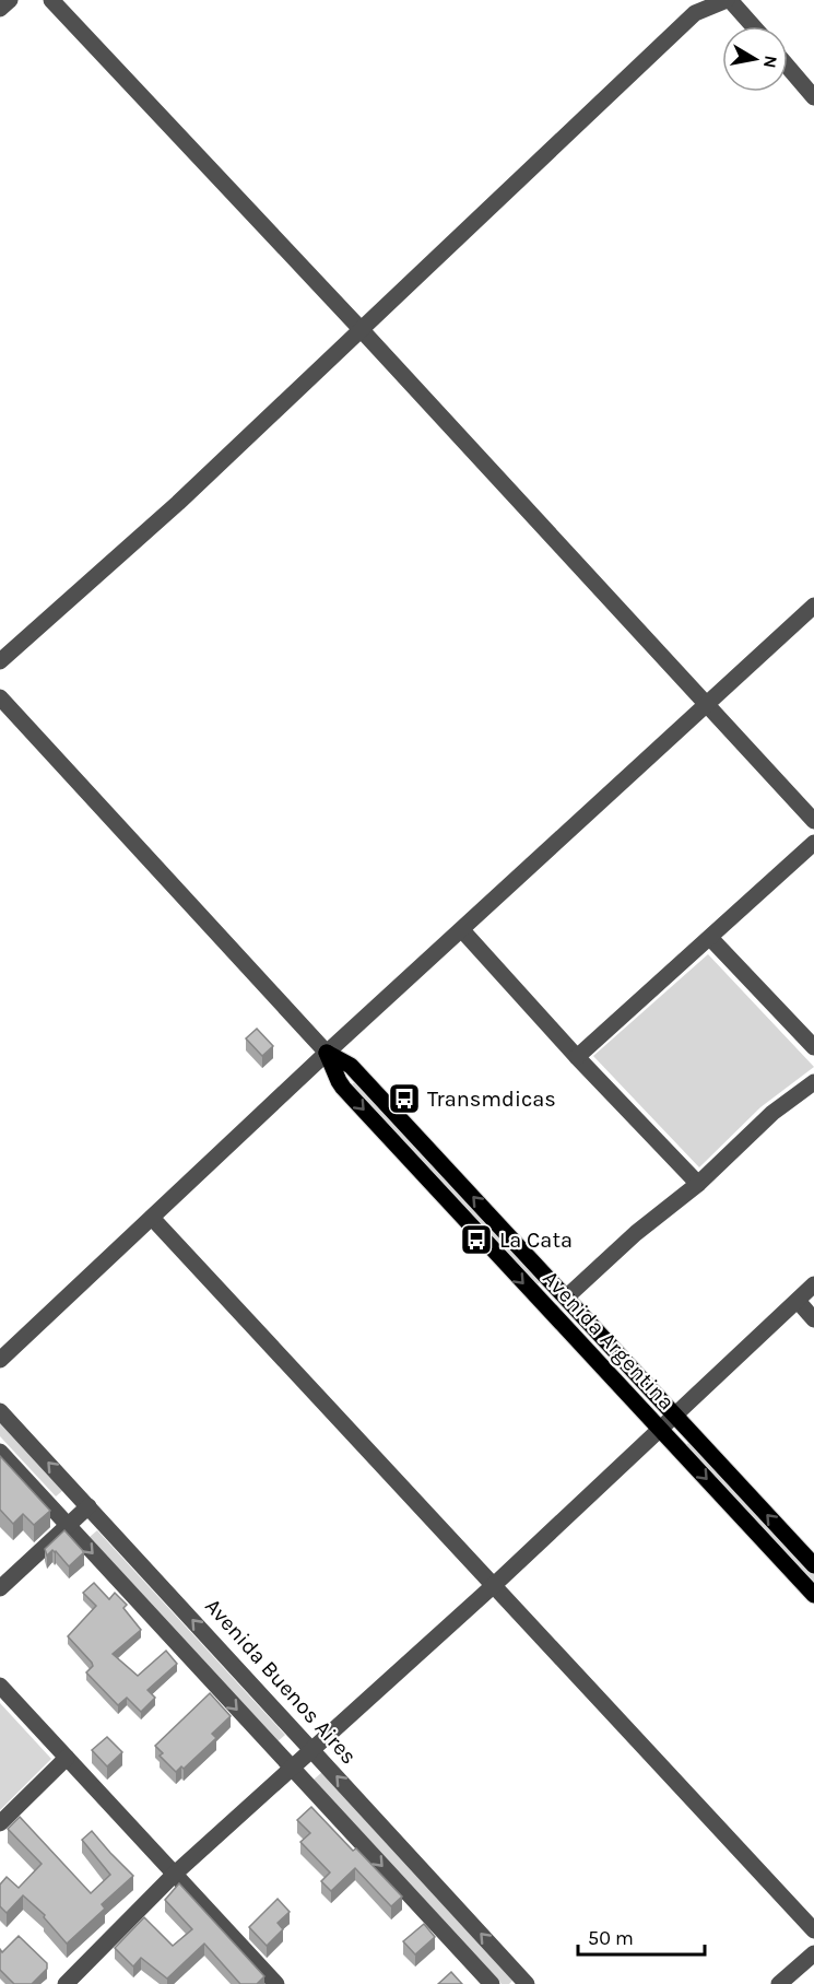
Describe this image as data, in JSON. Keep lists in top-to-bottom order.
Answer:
{
  "streets": {
    "main road": ["Avenida Argentina"],
    "street": ["Avenida Buenos Aires"]
  },
  "places": {
    "bus stop": ["Transmdicas", "La Cata"]
  },
  "scale_bar": "50 m",
  "north": "right"
}
